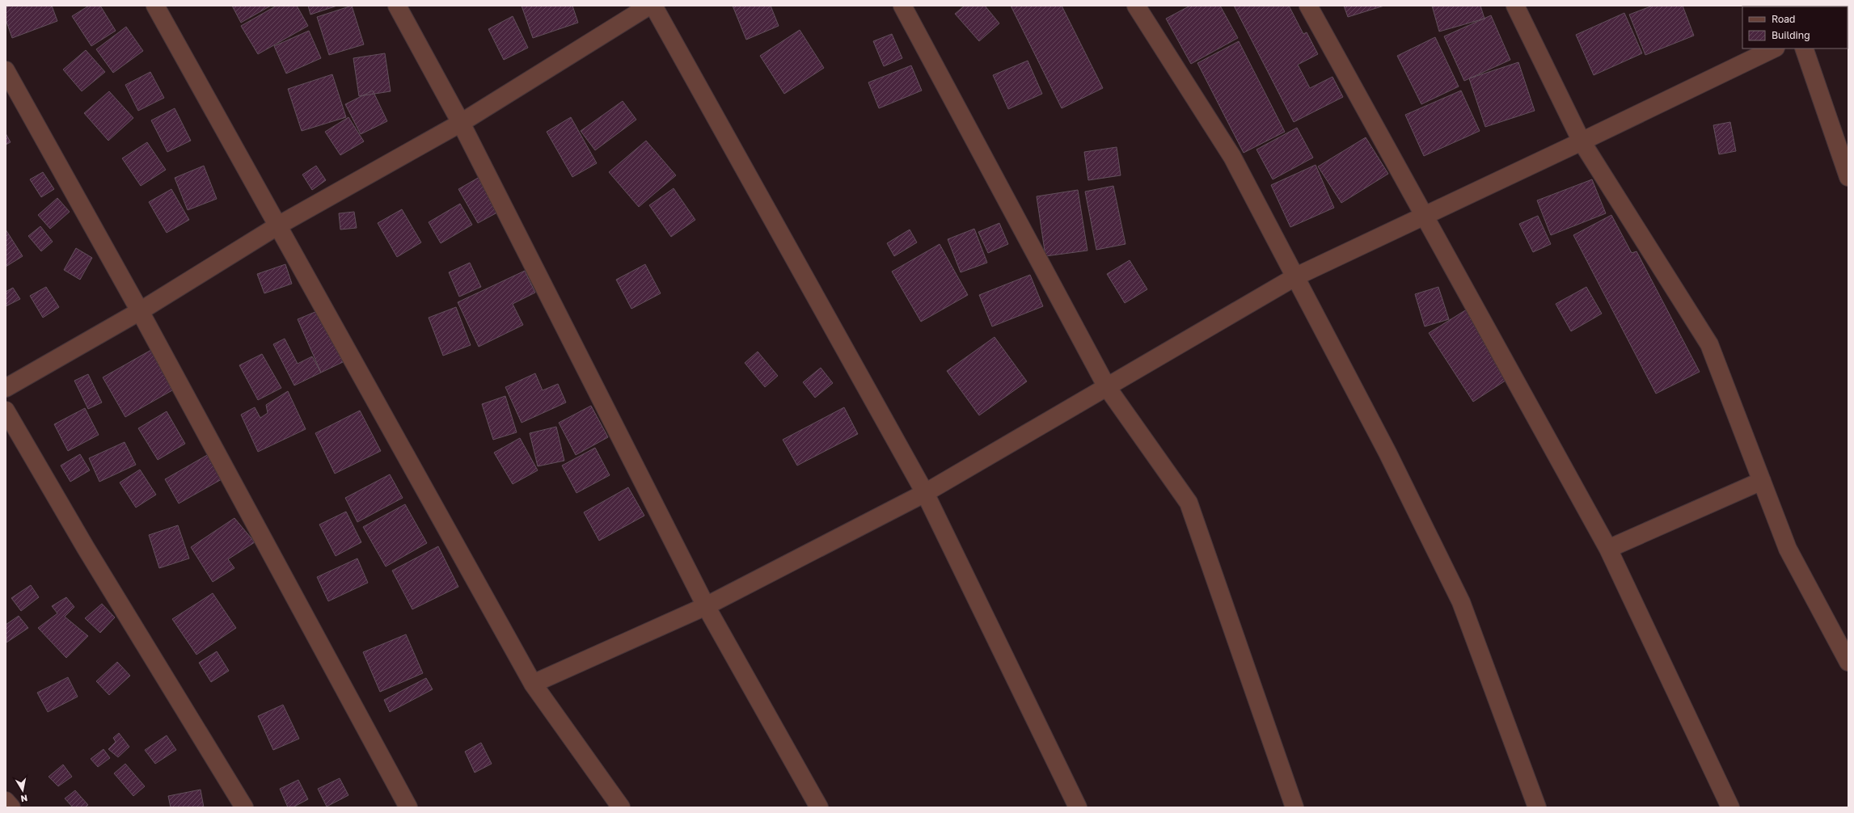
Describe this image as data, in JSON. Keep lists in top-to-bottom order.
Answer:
{
  "legend": ["Road", "Building"],
  "north": "bottom"
}
